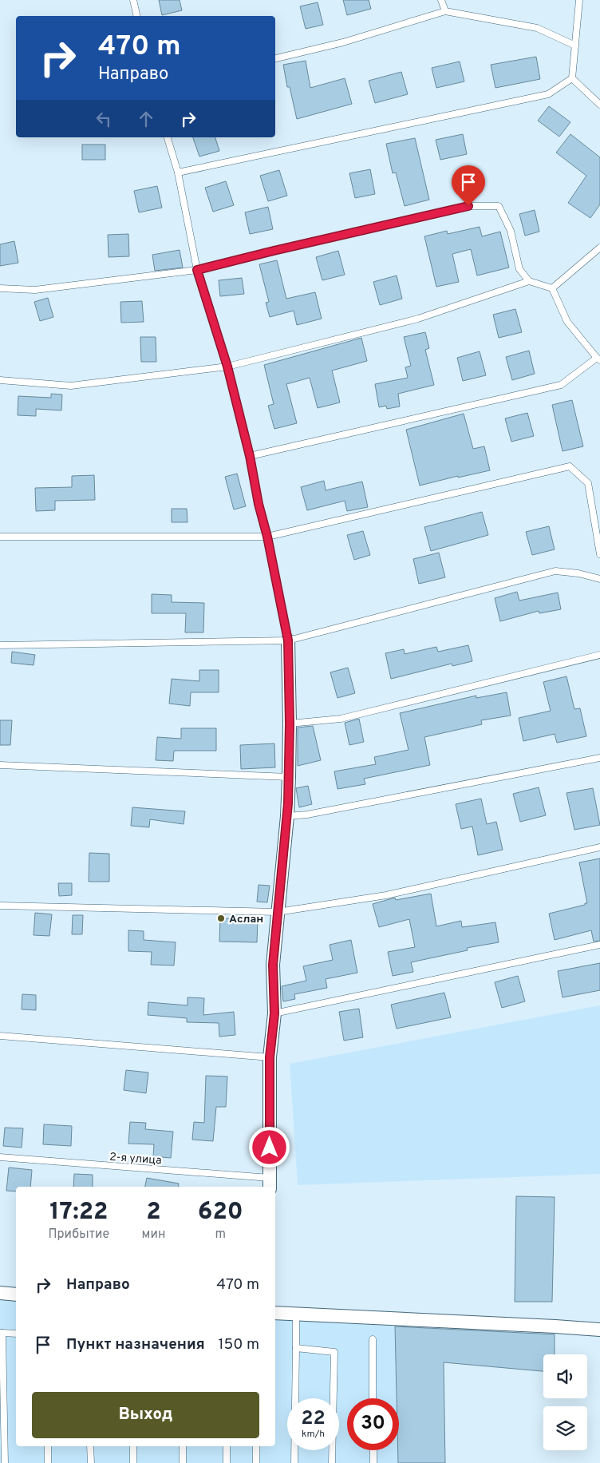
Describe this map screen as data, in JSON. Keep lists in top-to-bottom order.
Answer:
{
  "streets": {
    "lane": ["2-я улица"]
  },
  "places": ["Аслан"],
  "page": {
    "turn": ["470 m", "Направо"],
    "eta": [
      "17:22",
      "Прибытие",
      "2",
      "мин",
      "620",
      "m"
    ],
    "list": [
      {
        "name": "Направо",
        "value": "470 m"
      },
      {
        "name": "Пункт назначения",
        "value": "150 m"
      }
    ],
    "buttons": "Выход",
    "speed": "22 km/h",
    "limit": "30"
  }
}
